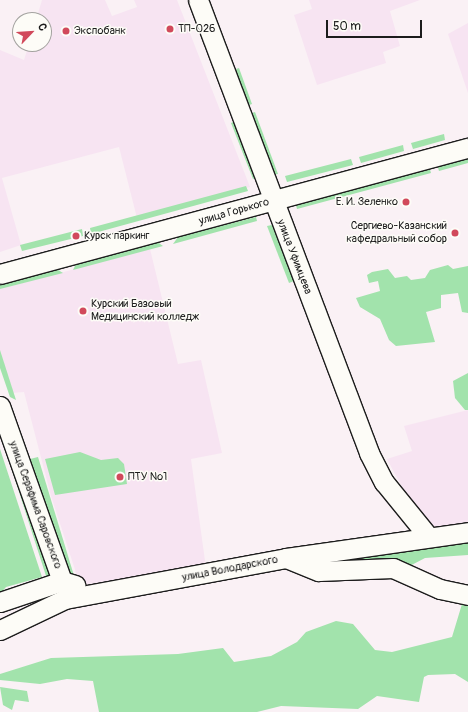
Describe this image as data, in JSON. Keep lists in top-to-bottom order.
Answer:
{
  "streets": {
    "street": [
      "улица Горького",
      "улица Уфимцева",
      "улица Серафима Саровского",
      "улица Володарского"
    ]
  },
  "crossings": [
    ["улица Горького", "улица Уфимцева"],
    ["улица Уфимцева", "улица Володарского"]
  ],
  "places": [
    "ТП-026",
    "Экспобанк",
    "Е. И. Зеленко",
    "Сергиево-Казанский кафедральный собор",
    "Курск паркинг",
    "Курский Базовый Медицинский колледж",
    "ПТУ №1"
  ],
  "scale_bar": "50 m",
  "north": "top right"
}
